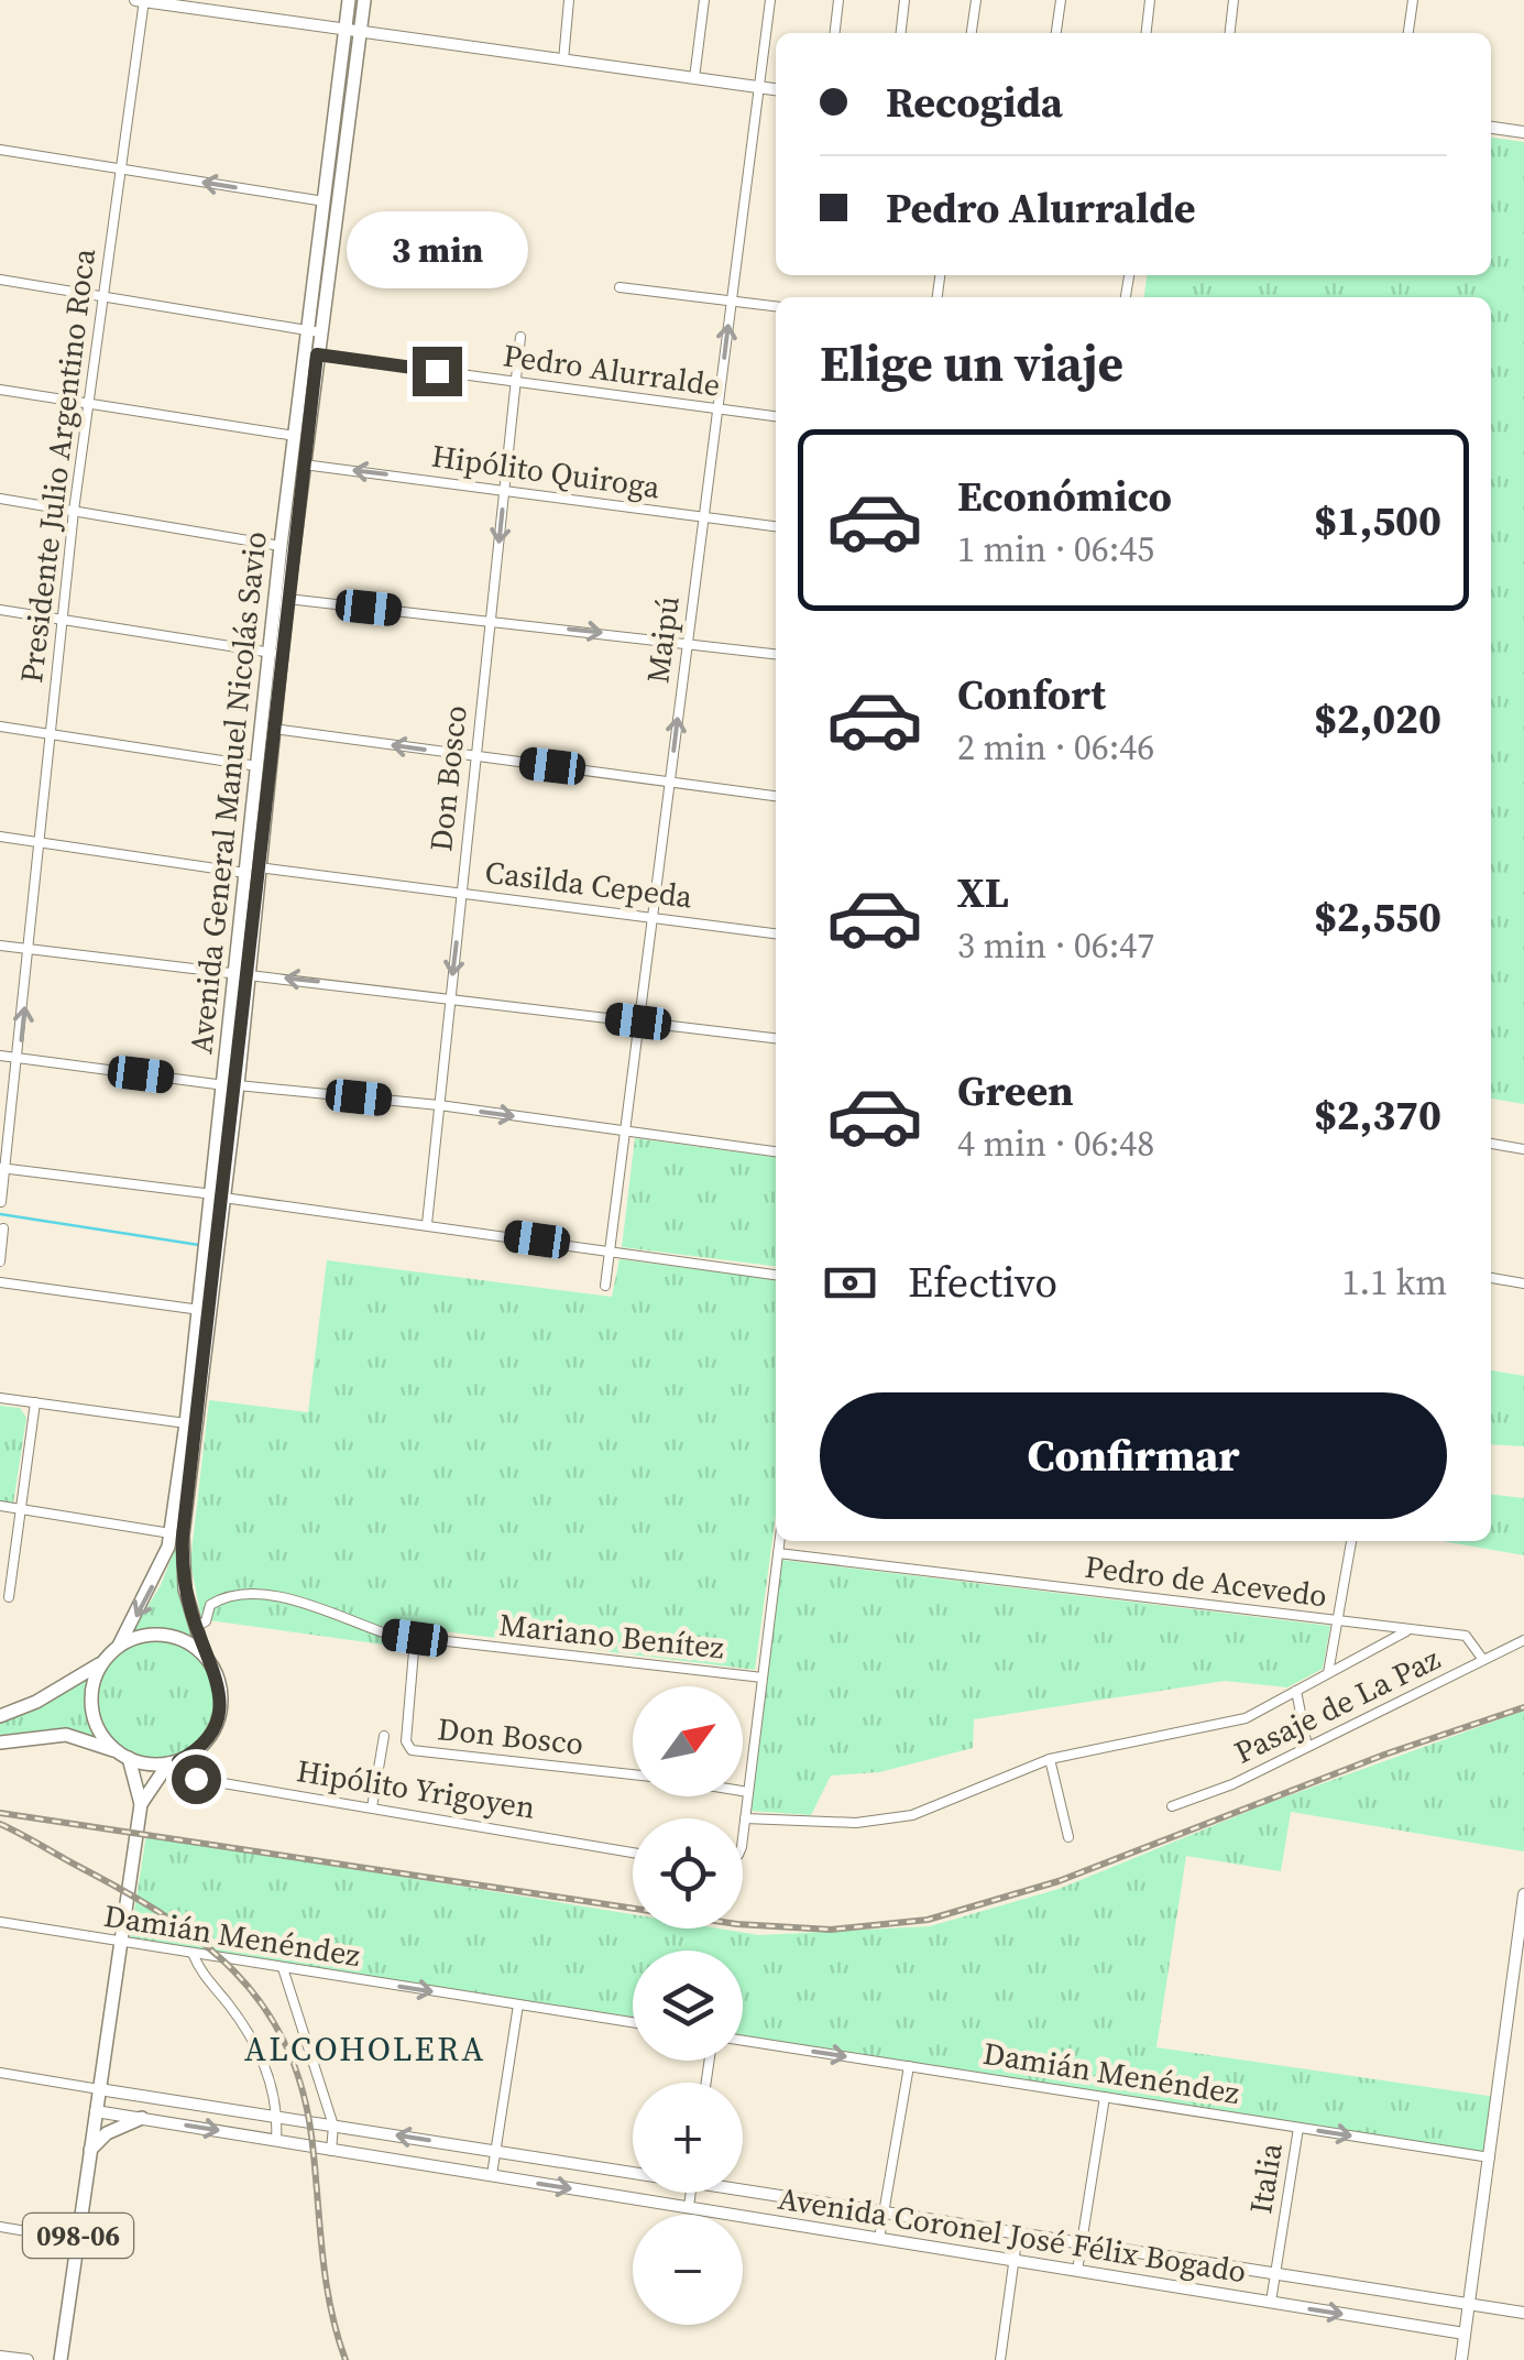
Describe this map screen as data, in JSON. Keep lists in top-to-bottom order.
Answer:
{
  "streets": {
    "main road": ["Avenida General Manuel Nicolás Savio", "Avenida Coronel José Félix Bogado", "098-06"],
    "street": [
      "Pedro Alurralde",
      "Presidente Julio Argentino Roca",
      "Hipólito Quiroga",
      "Maipú",
      "Don Bosco",
      "Casilda Cepeda",
      "Pedro de Acevedo",
      "Mariano Benítez",
      "Pasaje de La Paz",
      "Hipólito Yrigoyen",
      "Damián Menéndez",
      "Italia"
    ]
  },
  "crossings": [
    ["Pedro Alurralde", "Maipú"],
    ["Pedro Alurralde", "Don Bosco"],
    ["Pedro Alurralde", "Avenida General Manuel Nicolás Savio"],
    ["Presidente Julio Argentino Roca", "Casilda Cepeda"],
    ["Hipólito Quiroga", "Maipú"],
    ["Hipólito Quiroga", "Don Bosco"],
    ["Hipólito Quiroga", "Avenida General Manuel Nicolás Savio"],
    ["Maipú", "Casilda Cepeda"],
    ["Don Bosco", "Casilda Cepeda"],
    ["Don Bosco", "Mariano Benítez"],
    ["Avenida General Manuel Nicolás Savio", "Casilda Cepeda"],
    ["Avenida General Manuel Nicolás Savio", "Mariano Benítez"],
    ["Avenida General Manuel Nicolás Savio", "Hipólito Yrigoyen"],
    ["Avenida General Manuel Nicolás Savio", "Damián Menéndez"],
    ["Avenida General Manuel Nicolás Savio", "Avenida Coronel José Félix Bogado"],
    ["Pedro de Acevedo", "Pasaje de La Paz"],
    ["Damián Menéndez", "Italia"],
    ["Italia", "Avenida Coronel José Félix Bogado"]
  ],
  "one_way": ["Hipólito Quiroga", "Damián Menéndez"],
  "districts": ["ALCOHOLERA"],
  "north": "top right",
  "page": {
    "banner": ["Recogida", "Pedro Alurralde"],
    "bubble": "3 min",
    "heading": "Elige un viaje",
    "list": [
      {
        "name": "Económico",
        "note": "1 min · 06:45",
        "value": "$1,500"
      },
      {
        "name": "Confort",
        "note": "2 min · 06:46",
        "value": "$2,020"
      },
      {
        "name": "XL",
        "note": "3 min · 06:47",
        "value": "$2,550"
      },
      {
        "name": "Green",
        "note": "4 min · 06:48",
        "value": "$2,370"
      }
    ],
    "pay": ["Efectivo", "1.1 km"],
    "buttons": "Confirmar",
    "map_buttons": ["+", "−"]
  }
}
